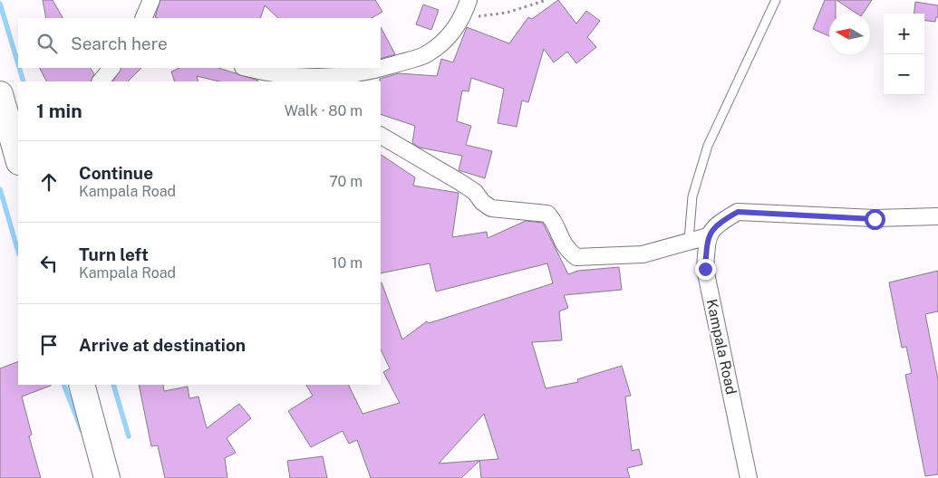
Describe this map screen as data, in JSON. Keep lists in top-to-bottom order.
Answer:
{
  "streets": {
    "street": ["Kampala Road"]
  },
  "north": "left",
  "page": {
    "map_buttons": ["+", "−"],
    "search": "Search here",
    "heading": ["1 min", "Walk · 80 m"],
    "list": [
      ["Continue", "Kampala Road", "70 m"],
      ["Turn left", "Kampala Road", "10 m"],
      "Arrive at destination"
    ]
  }
}
